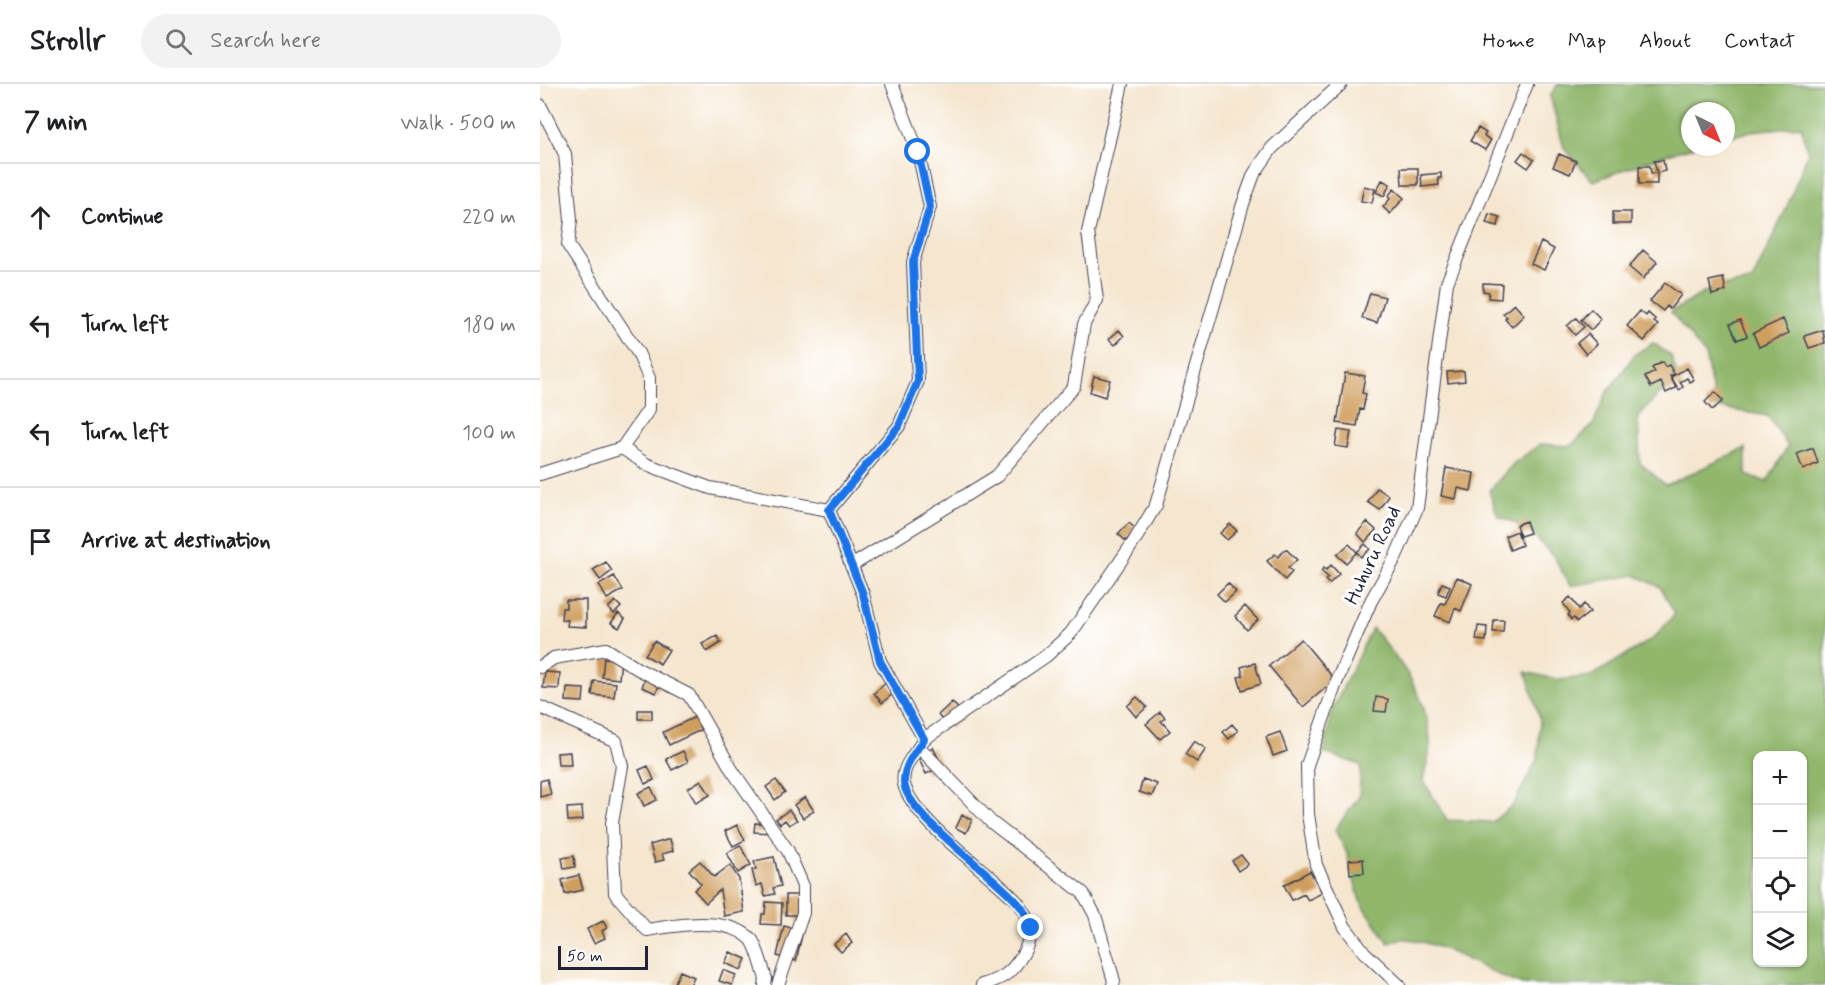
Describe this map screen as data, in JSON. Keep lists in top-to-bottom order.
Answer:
{
  "streets": {
    "street": ["Huhuru Road"]
  },
  "scale_bar": "50 m",
  "north": "bottom right",
  "page": {
    "header": "Strollr",
    "search": "Search here",
    "nav": [
      "Home",
      "Map",
      "About",
      "Contact"
    ],
    "heading": ["7 min", "Walk · 500 m"],
    "list": [
      ["Continue", "220 m"],
      ["Turn left", "180 m"],
      ["Turn left", "100 m"],
      "Arrive at destination"
    ],
    "map_buttons": ["+", "−"],
    "scale": "50 m"
  }
}
